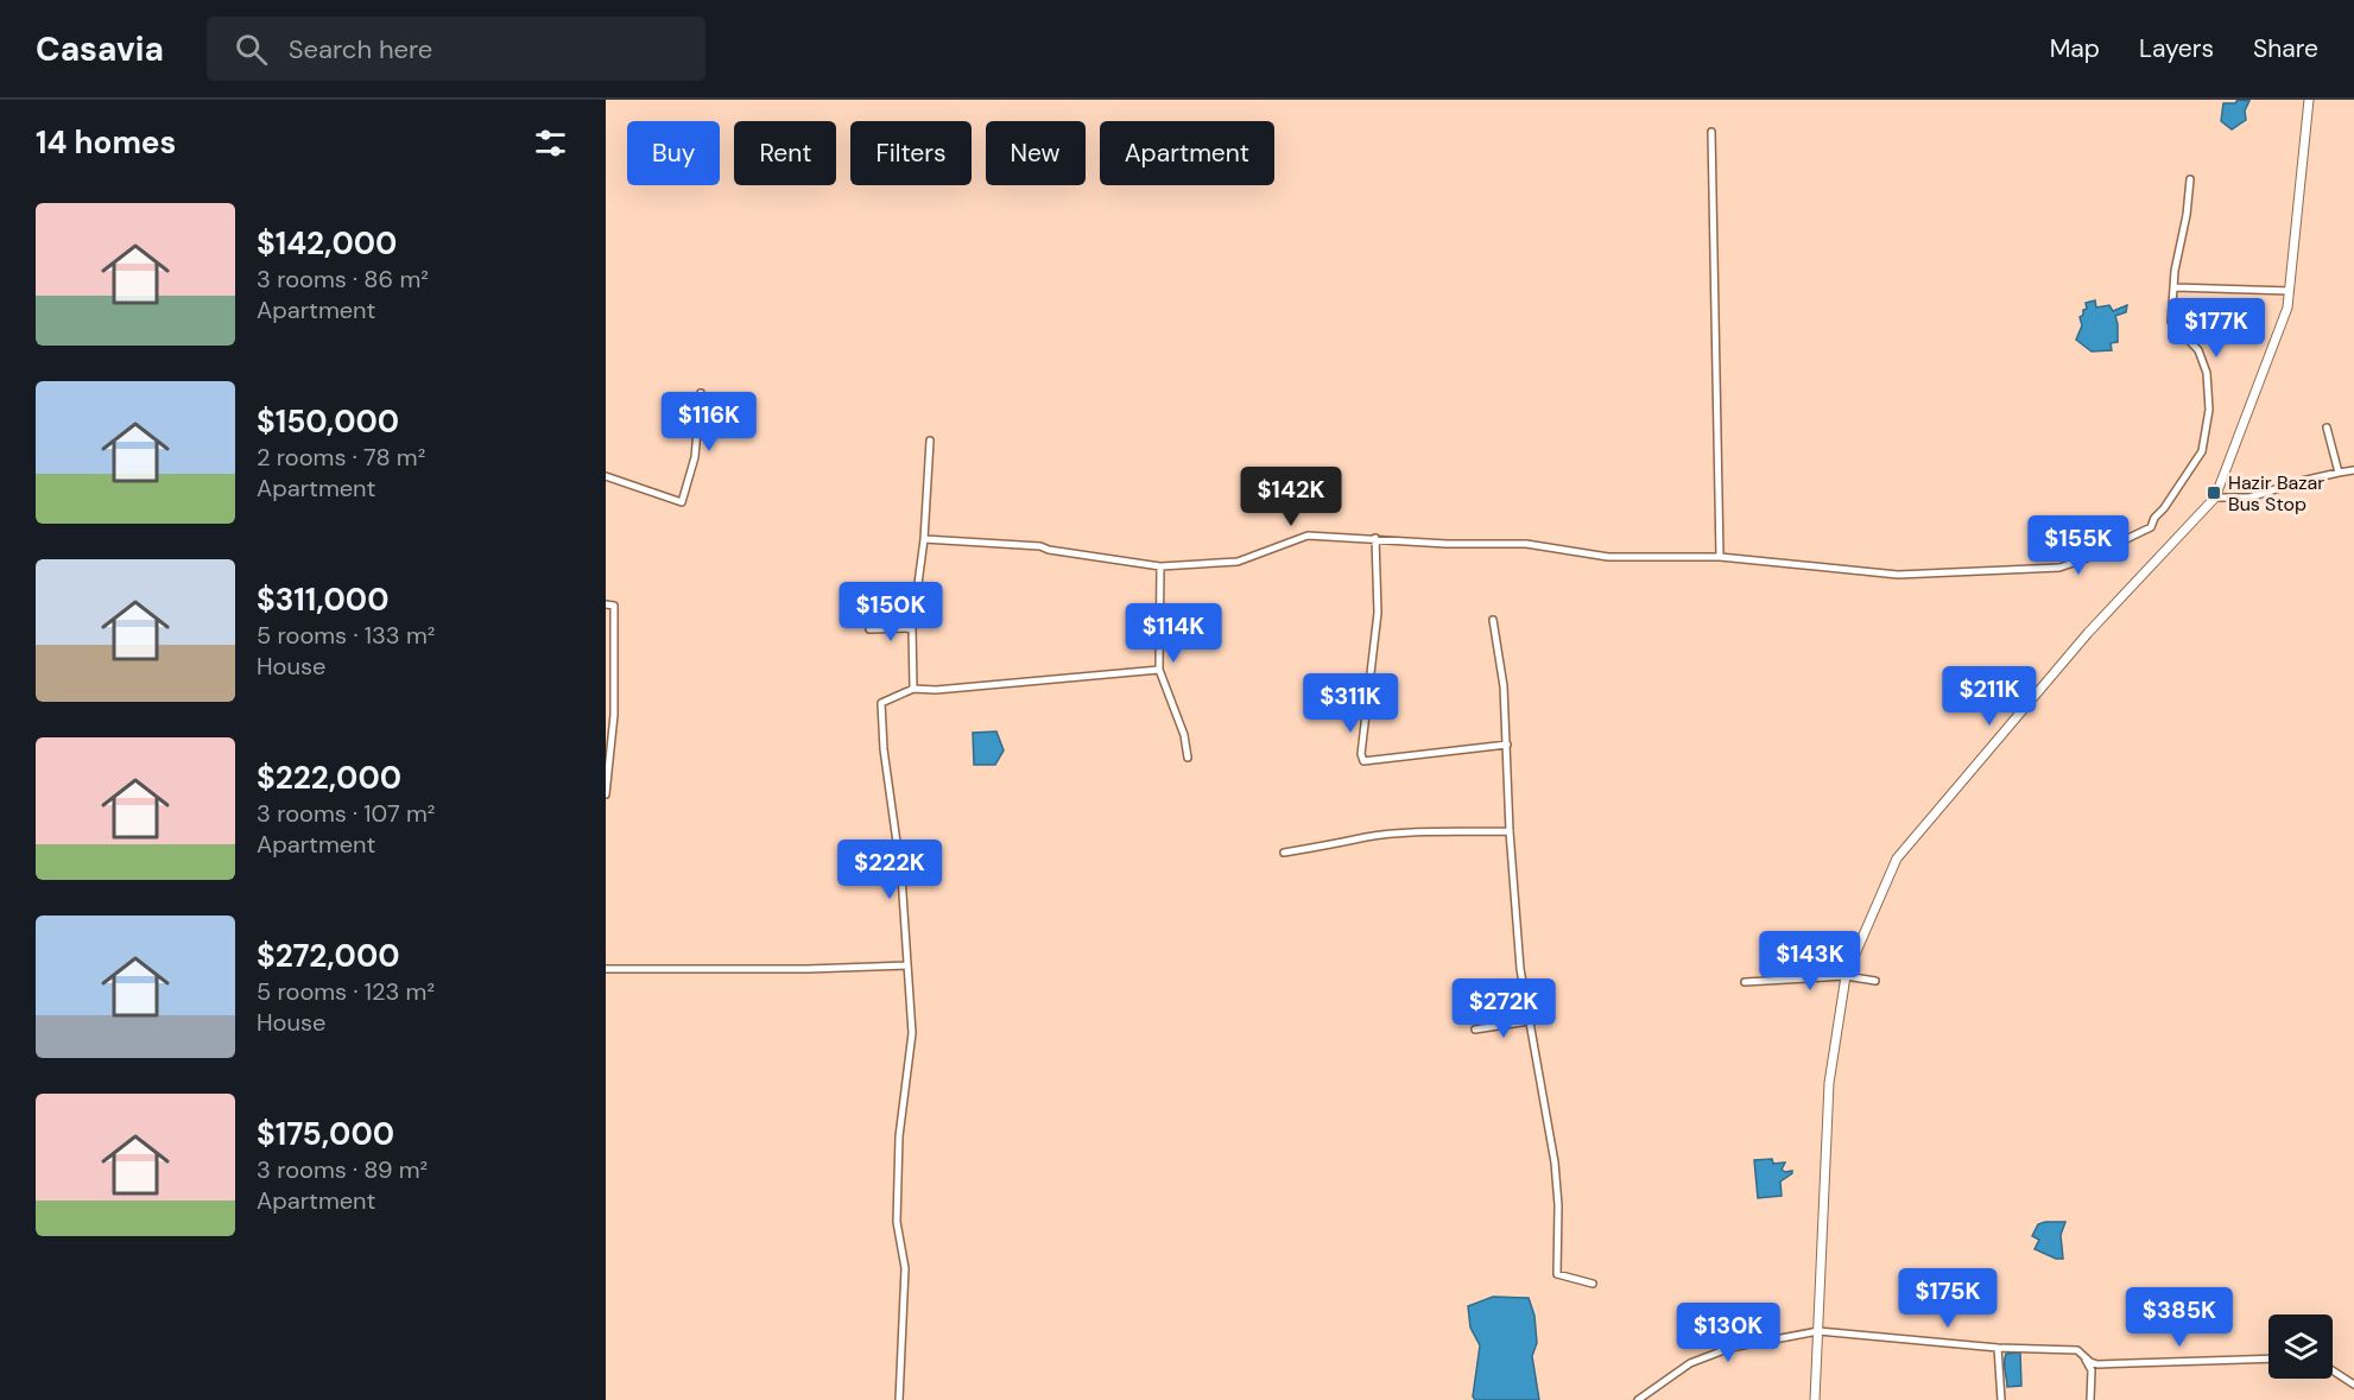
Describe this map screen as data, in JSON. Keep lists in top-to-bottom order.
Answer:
{
  "places": {
    "transit": ["Hazir Bazar Bus Stop"]
  },
  "page": {
    "header": "Casavia",
    "search": "Search here",
    "nav": ["Map", "Layers", "Share"],
    "heading": "14 homes",
    "chip": [
      "Buy",
      "Rent",
      "Filters",
      "New",
      "Apartment"
    ],
    "list": [
      {
        "name": "$142,000",
        "note": "3 rooms · 86 m² · Apartment"
      },
      {
        "name": "$150,000",
        "note": "2 rooms · 78 m² · Apartment"
      },
      {
        "name": "$311,000",
        "note": "5 rooms · 133 m² · House"
      },
      {
        "name": "$222,000",
        "note": "3 rooms · 107 m² · Apartment"
      },
      {
        "name": "$272,000",
        "note": "5 rooms · 123 m² · House"
      },
      {
        "name": "$175,000",
        "note": "3 rooms · 89 m² · Apartment"
      }
    ],
    "price": [
      "$177K",
      "$116K",
      "$142K",
      "$155K",
      "$150K",
      "$114K",
      "$211K",
      "$311K",
      "$222K",
      "$143K",
      "$272K",
      "$175K",
      "$385K",
      "$130K"
    ]
  }
}
